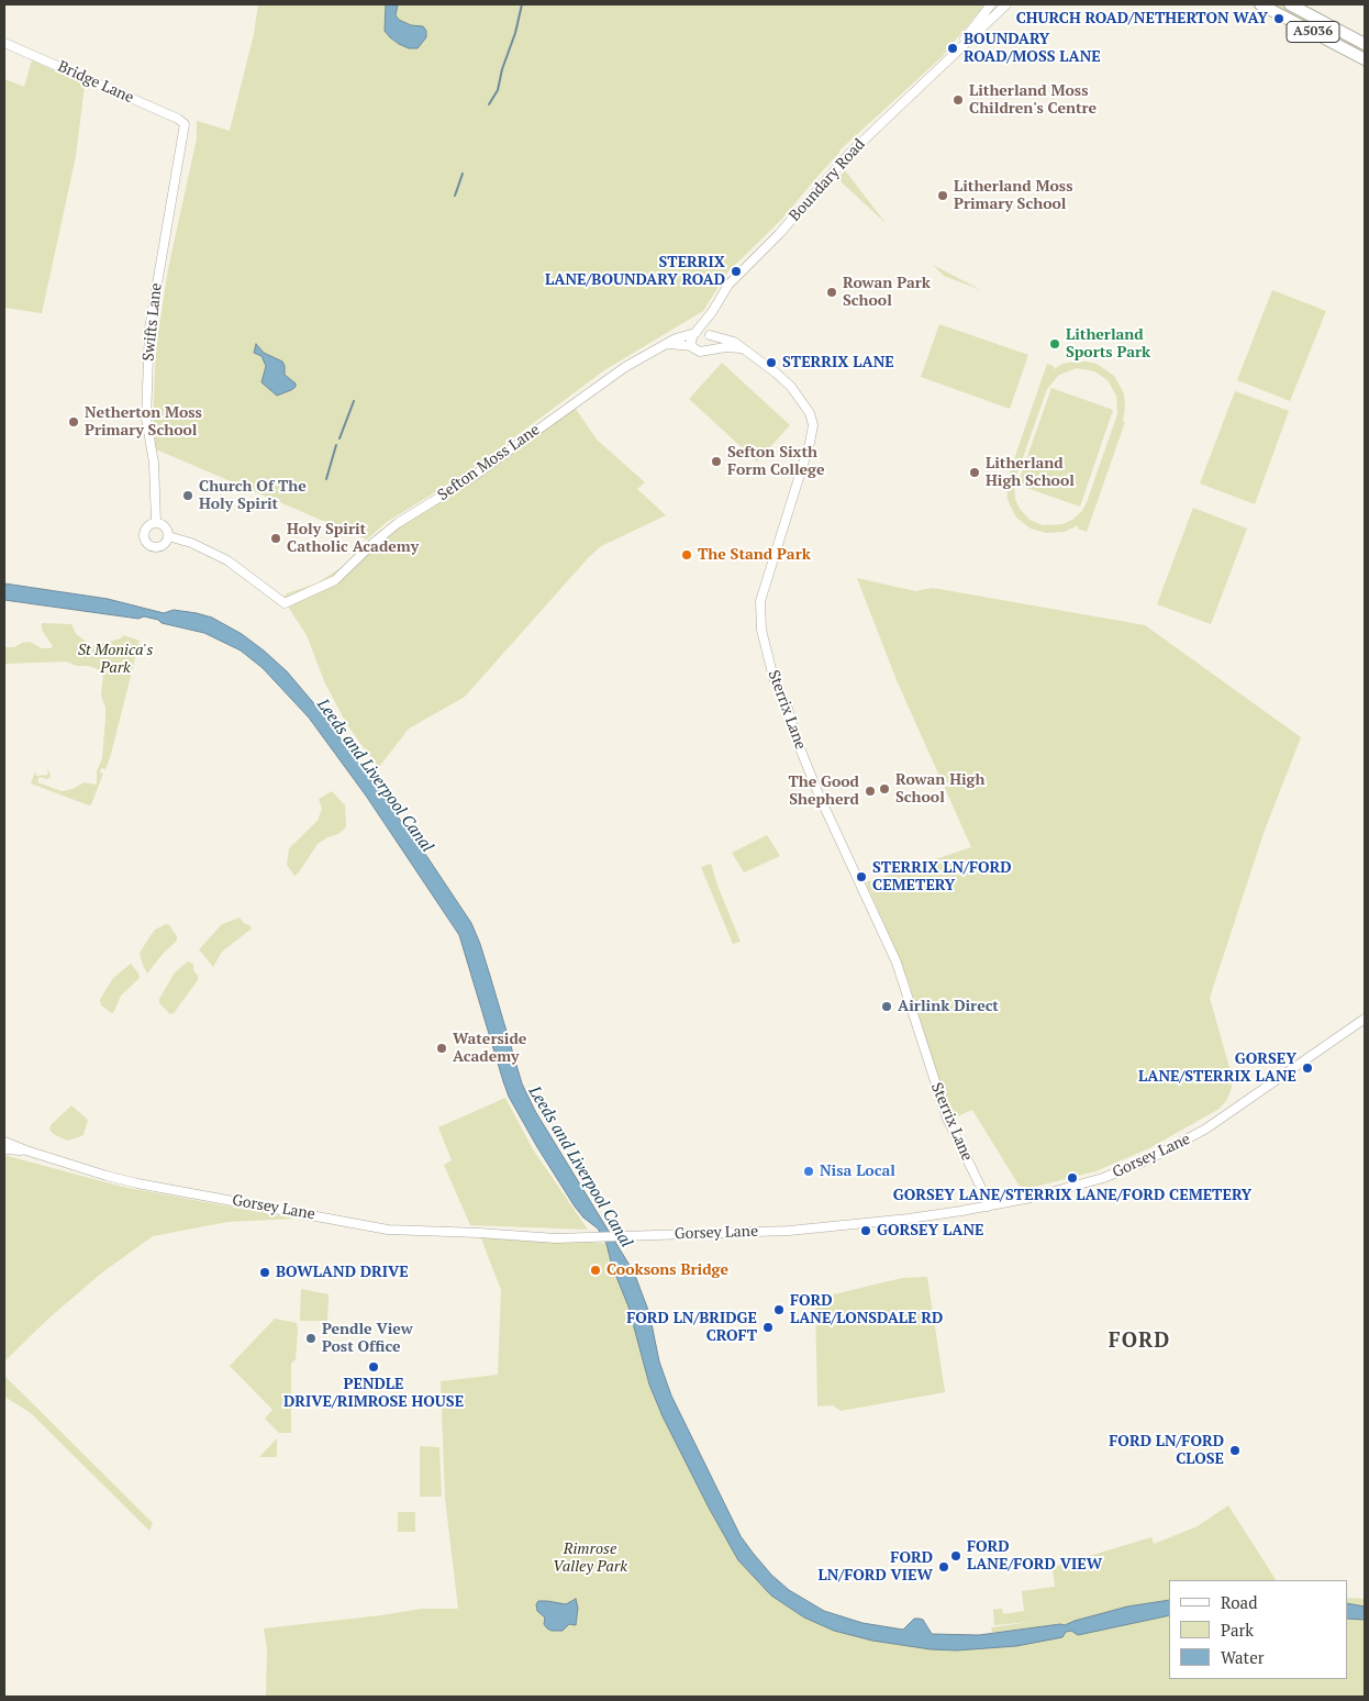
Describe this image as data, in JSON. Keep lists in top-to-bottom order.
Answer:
{
  "streets": {
    "highway": ["A5036"],
    "street": [
      "Bridge Lane",
      "Boundary Road",
      "Swifts Lane",
      "Sefton Moss Lane",
      "Sterrix Lane",
      "Gorsey Lane"
    ]
  },
  "crossings": [
    ["Bridge Lane", "Swifts Lane"],
    ["Boundary Road", "Sefton Moss Lane"],
    ["Boundary Road", "Sterrix Lane"],
    ["Swifts Lane", "Sefton Moss Lane"],
    ["Sefton Moss Lane", "Sterrix Lane"],
    ["Sterrix Lane", "Gorsey Lane"]
  ],
  "districts": ["FORD"],
  "water": ["Leeds and Liverpool Canal"],
  "parks": ["St Monica's Park", "Rimrose Valley Park"],
  "places": [
    "CHURCH ROAD/NETHERTON WAY",
    "BOUNDARY ROAD/MOSS LANE",
    "Litherland Moss Children's Centre",
    "Litherland Moss Primary School",
    "STERRIX LANE/BOUNDARY ROAD",
    "Rowan Park School",
    "Litherland Sports Park",
    "STERRIX LANE",
    "Netherton Moss Primary School",
    "Sefton Sixth Form College",
    "Litherland High School",
    "Church Of The Holy Spirit",
    "Holy Spirit Catholic Academy",
    "The Stand Park",
    "Rowan High School",
    "The Good Shepherd",
    "STERRIX LN/FORD CEMETERY",
    "Airlink Direct",
    "Waterside Academy",
    "GORSEY LANE/STERRIX LANE",
    "Nisa Local",
    "GORSEY LANE/STERRIX LANE/FORD CEMETERY",
    "GORSEY LANE",
    "Cooksons Bridge",
    "BOWLAND DRIVE",
    "FORD LANE/LONSDALE RD",
    "FORD LN/BRIDGE CROFT",
    "Pendle View Post Office",
    "PENDLE DRIVE/RIMROSE HOUSE",
    "FORD LN/FORD CLOSE",
    "FORD LANE/FORD VIEW",
    "FORD LN/FORD VIEW"
  ],
  "legend": ["Road", "Park", "Water"]
}
